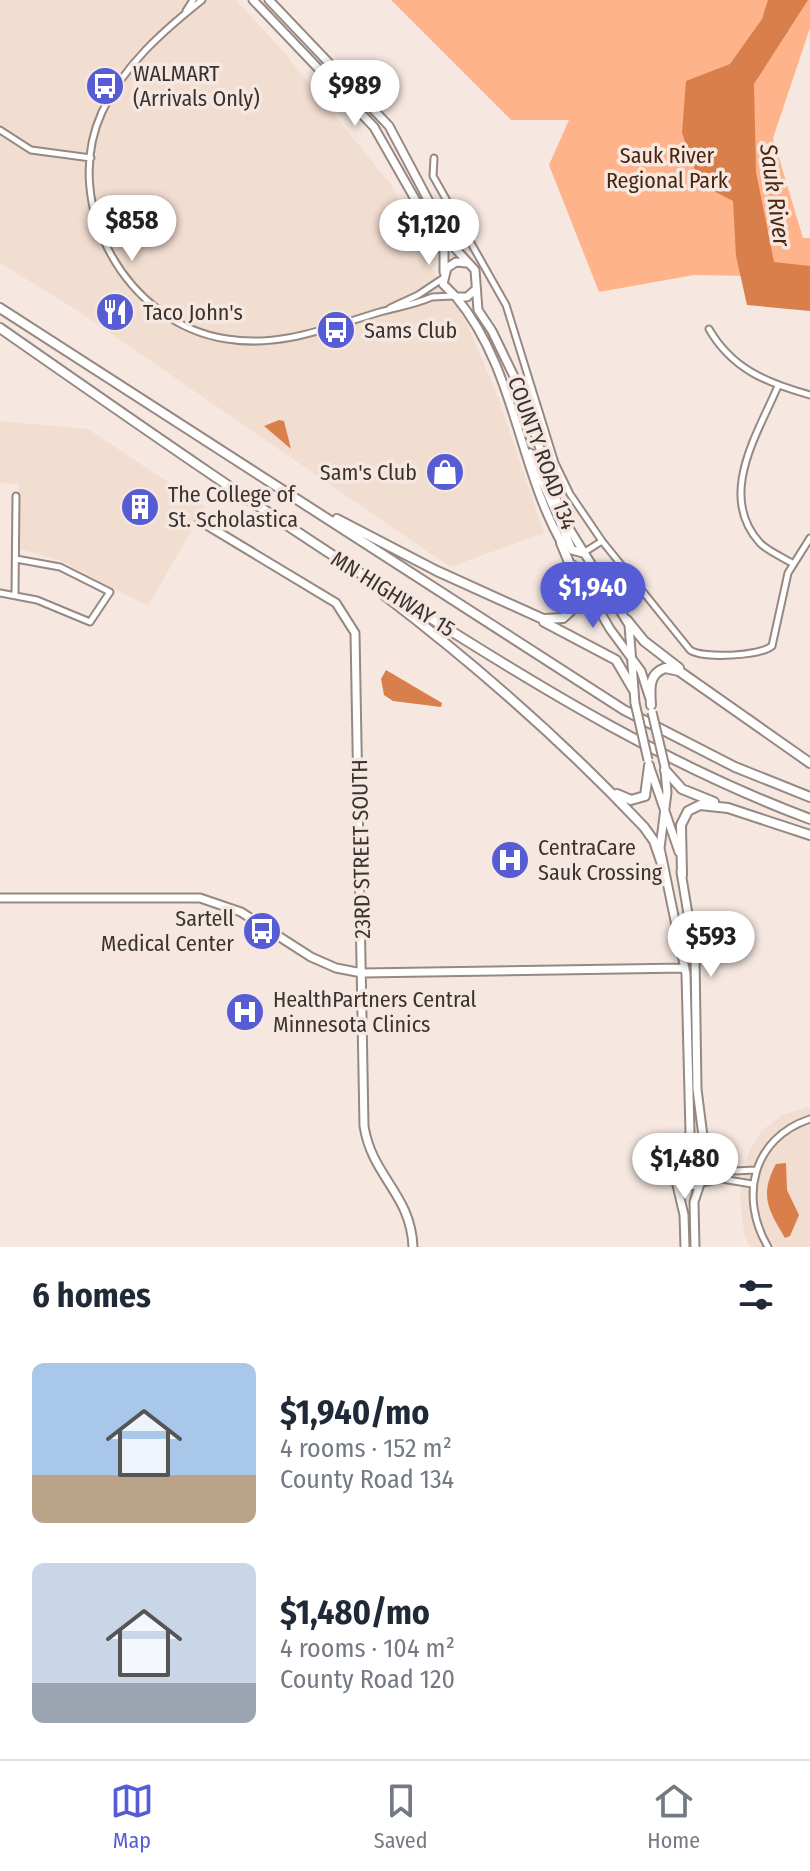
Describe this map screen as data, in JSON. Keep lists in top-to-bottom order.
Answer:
{
  "streets": {
    "highway": ["MN HIGHWAY 15"],
    "street": ["COUNTY ROAD 134", "23RD STREET SOUTH"]
  },
  "water": ["Sauk River"],
  "parks": ["Sauk River Regional Park"],
  "places": {
    "bus stop": ["WALMART (Arrivals Only)", "Sams Club", "Sartell Medical Center"],
    "restaurant": ["Taco John's"],
    "shop": ["Sam's Club"],
    "building": ["The College of St. Scholastica"],
    "hospital": ["CentraCare Sauk Crossing", "HealthPartners Central Minnesota Clinics"]
  },
  "page": {
    "price": [
      "$989",
      "$858",
      "$1,120",
      "$1,940",
      "$593",
      "$1,480"
    ],
    "heading": "6 homes",
    "list": [
      {
        "name": "$1,940/mo",
        "note": "4 rooms · 152 m² · County Road 134"
      },
      {
        "name": "$1,480/mo",
        "note": "4 rooms · 104 m² · County Road 120"
      }
    ],
    "tabs": ["Map", "Saved", "Home"]
  }
}
